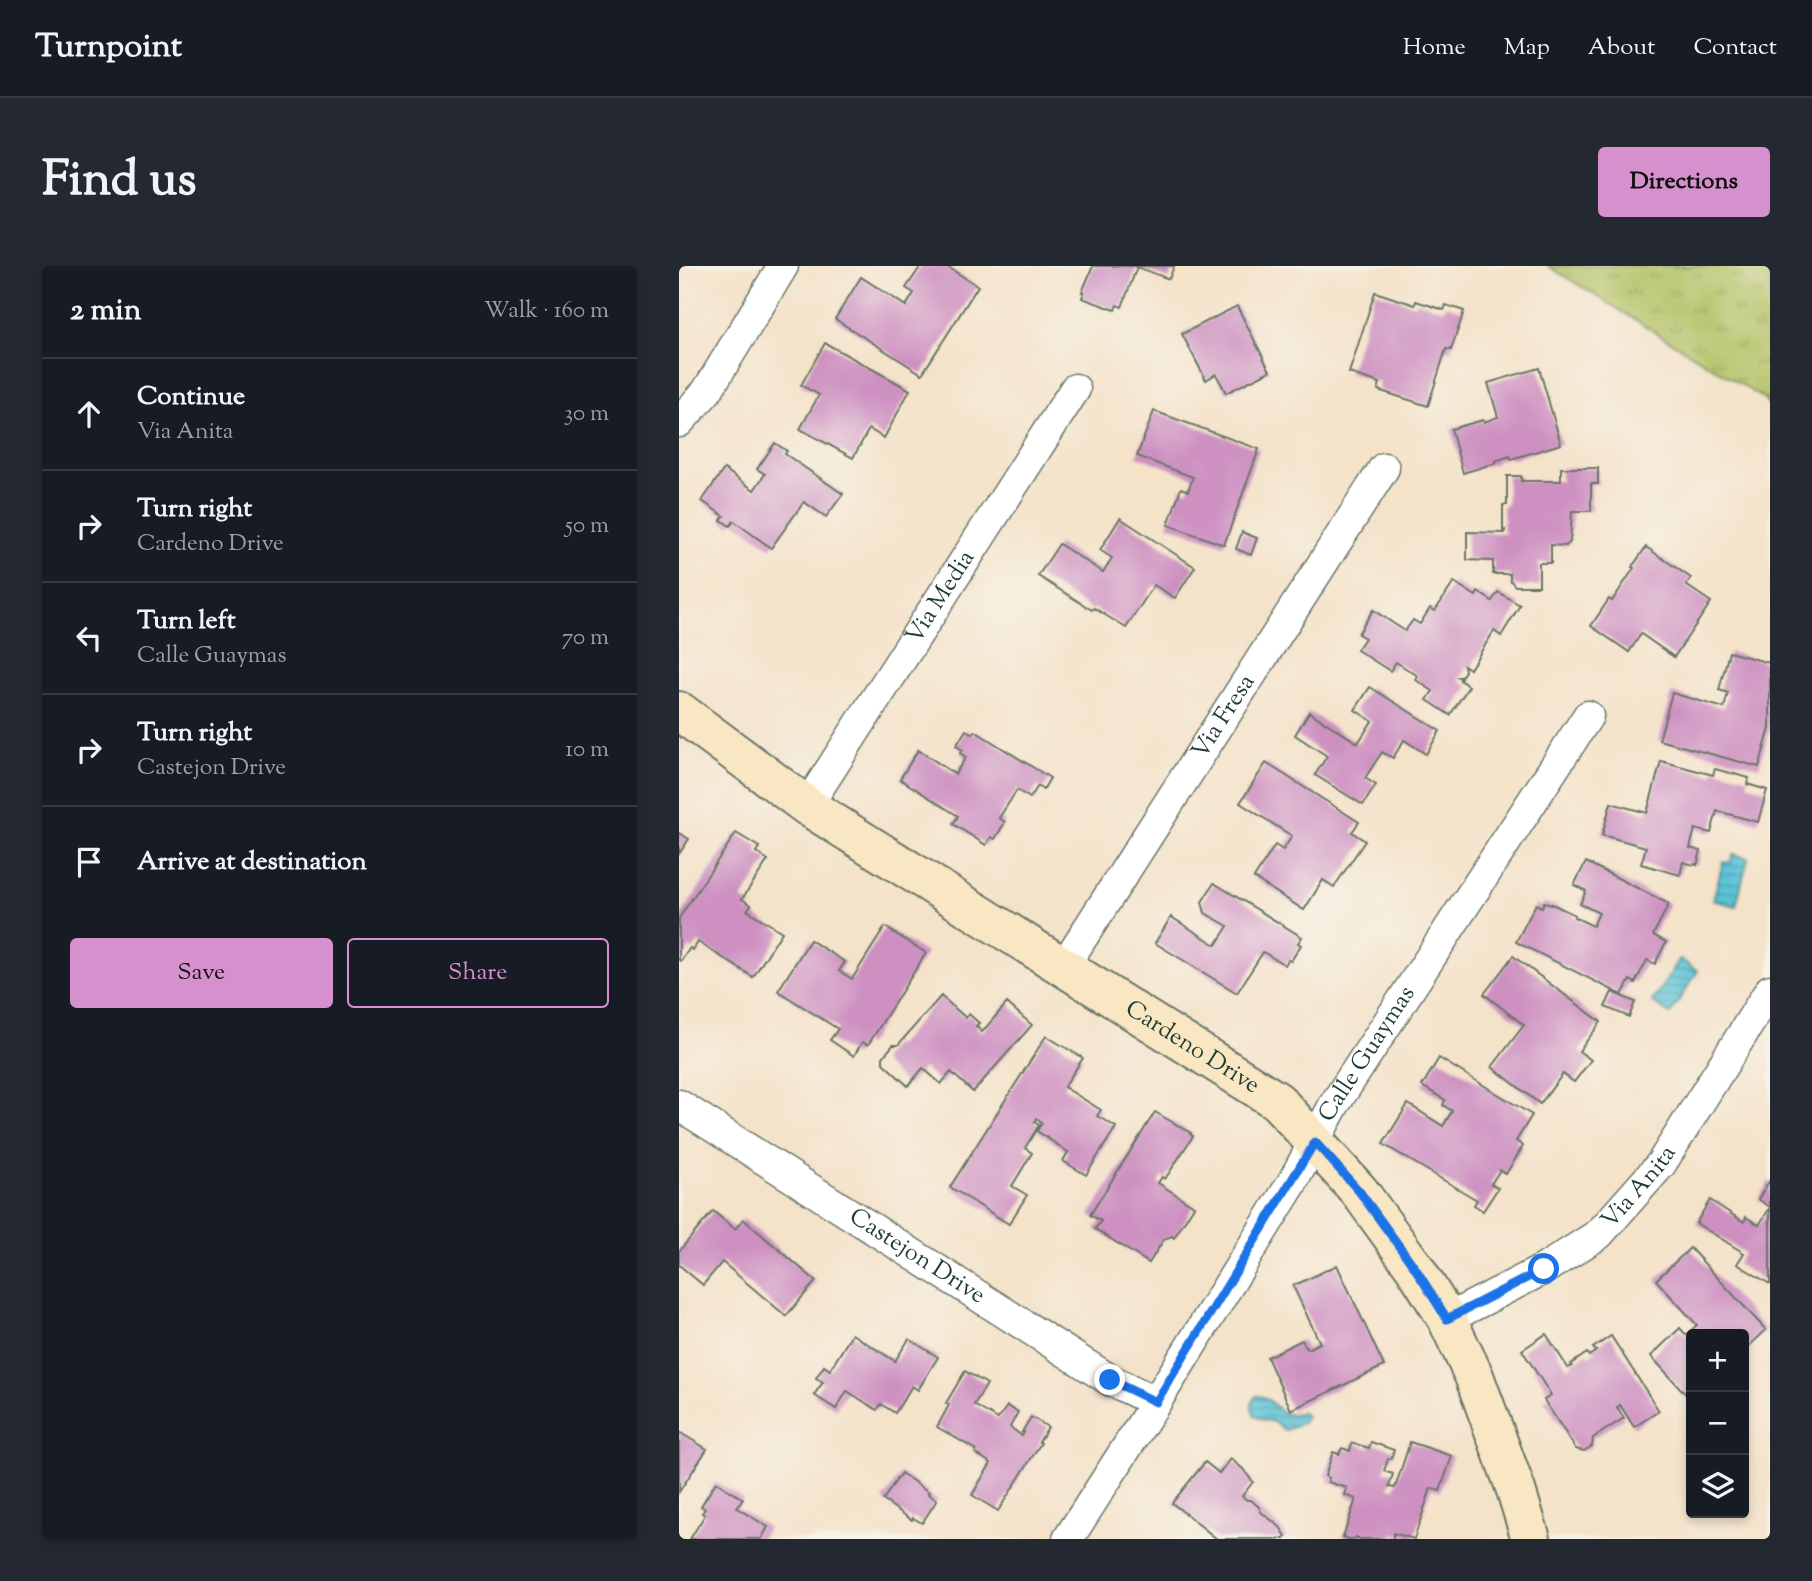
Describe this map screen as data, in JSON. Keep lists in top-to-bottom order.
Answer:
{
  "streets": {
    "street": [
      "Via Media",
      "Via Fresa",
      "Cardeno Drive",
      "Calle Guaymas",
      "Via Anita",
      "Castejon Drive"
    ]
  },
  "crossings": [
    ["Via Media", "Cardeno Drive"],
    ["Via Fresa", "Cardeno Drive"],
    ["Cardeno Drive", "Calle Guaymas"],
    ["Cardeno Drive", "Via Anita"],
    ["Calle Guaymas", "Castejon Drive"]
  ],
  "page": {
    "header": "Turnpoint",
    "nav": [
      "Home",
      "Map",
      "About",
      "Contact"
    ],
    "title": "Find us",
    "buttons": [
      "Directions",
      ["Save", "Share"]
    ],
    "heading": ["2 min", "Walk · 160 m"],
    "list": [
      ["Continue", "Via Anita", "30 m"],
      ["Turn right", "Cardeno Drive", "50 m"],
      ["Turn left", "Calle Guaymas", "70 m"],
      ["Turn right", "Castejon Drive", "10 m"],
      "Arrive at destination"
    ],
    "map_buttons": ["+", "−"]
  }
}
